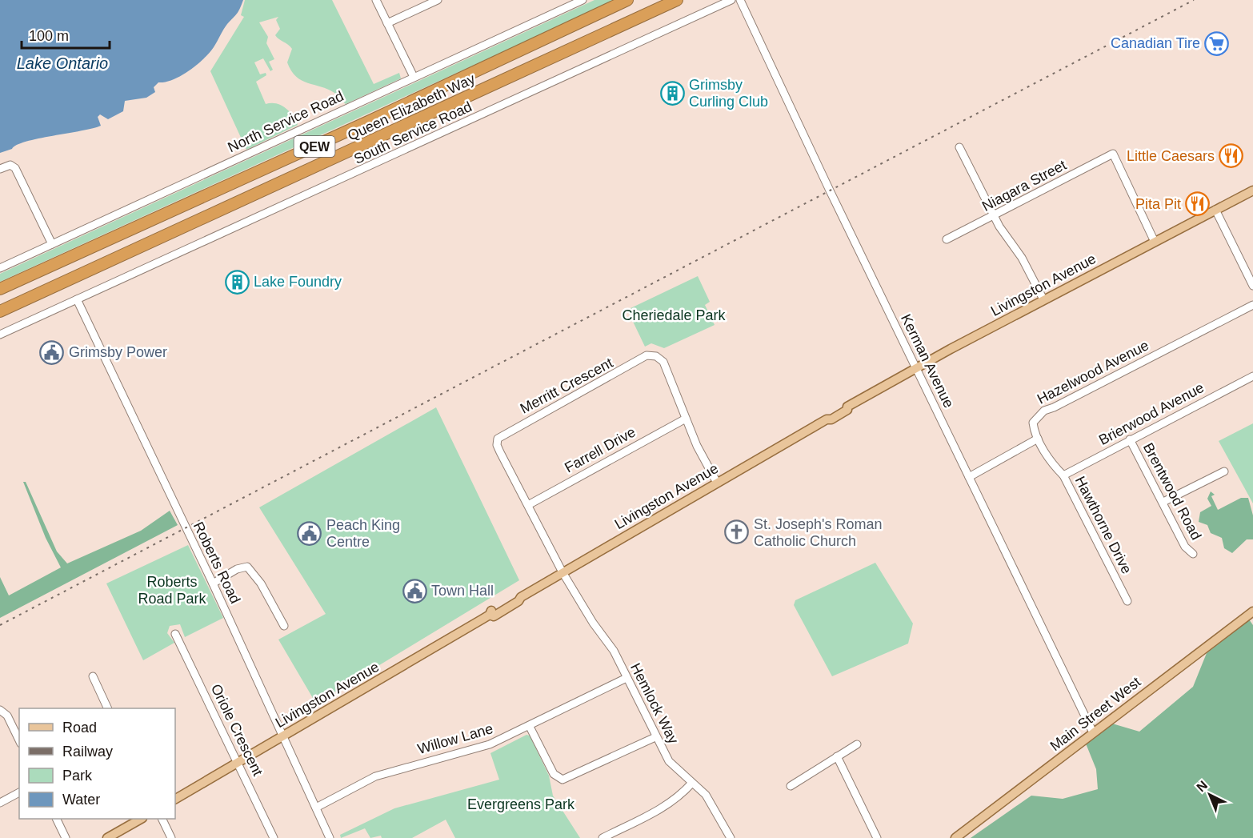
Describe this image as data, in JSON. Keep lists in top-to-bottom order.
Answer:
{
  "streets": {
    "highway": ["Queen Elizabeth Way", "QEW"],
    "main road": ["Livingston Avenue", "Main Street West"],
    "street": [
      "North Service Road",
      "South Service Road",
      "Niagara Street",
      "Kerman Avenue",
      "Hazelwood Avenue",
      "Merritt Crescent",
      "Brierwood Avenue",
      "Farrell Drive",
      "Brentwood Road",
      "Hawthorne Drive",
      "Roberts Road",
      "Hemlock Way",
      "Oriole Crescent",
      "Willow Lane"
    ]
  },
  "crossings": [
    ["South Service Road", "Roberts Road"],
    ["Niagara Street", "Livingston Avenue"],
    ["Livingston Avenue", "Kerman Avenue"],
    ["Livingston Avenue", "Merritt Crescent"],
    ["Livingston Avenue", "Roberts Road"],
    ["Livingston Avenue", "Hemlock Way"],
    ["Livingston Avenue", "Oriole Crescent"],
    ["Kerman Avenue", "Main Street West"],
    ["Hazelwood Avenue", "Hawthorne Drive"],
    ["Merritt Crescent", "Farrell Drive"],
    ["Merritt Crescent", "Hemlock Way"],
    ["Brierwood Avenue", "Brentwood Road"],
    ["Brierwood Avenue", "Hawthorne Drive"],
    ["Roberts Road", "Willow Lane"],
    ["Hemlock Way", "Willow Lane"]
  ],
  "water": ["Lake Ontario"],
  "parks": ["Cheriedale Park", "Roberts Road Park", "Evergreens Park"],
  "places": {
    "supermarket": ["Canadian Tire"],
    "building": ["Grimsby Curling Club", "Lake Foundry"],
    "restaurant": ["Little Caesars", "Pita Pit"],
    "public building": ["Grimsby Power", "Peach King Centre", "Town Hall"],
    "church": ["St. Joseph's Roman Catholic Church"]
  },
  "legend": [
    "Road",
    "Railway",
    "Park",
    "Water"
  ],
  "scale_bar": "100 m",
  "north": "top left"
}
